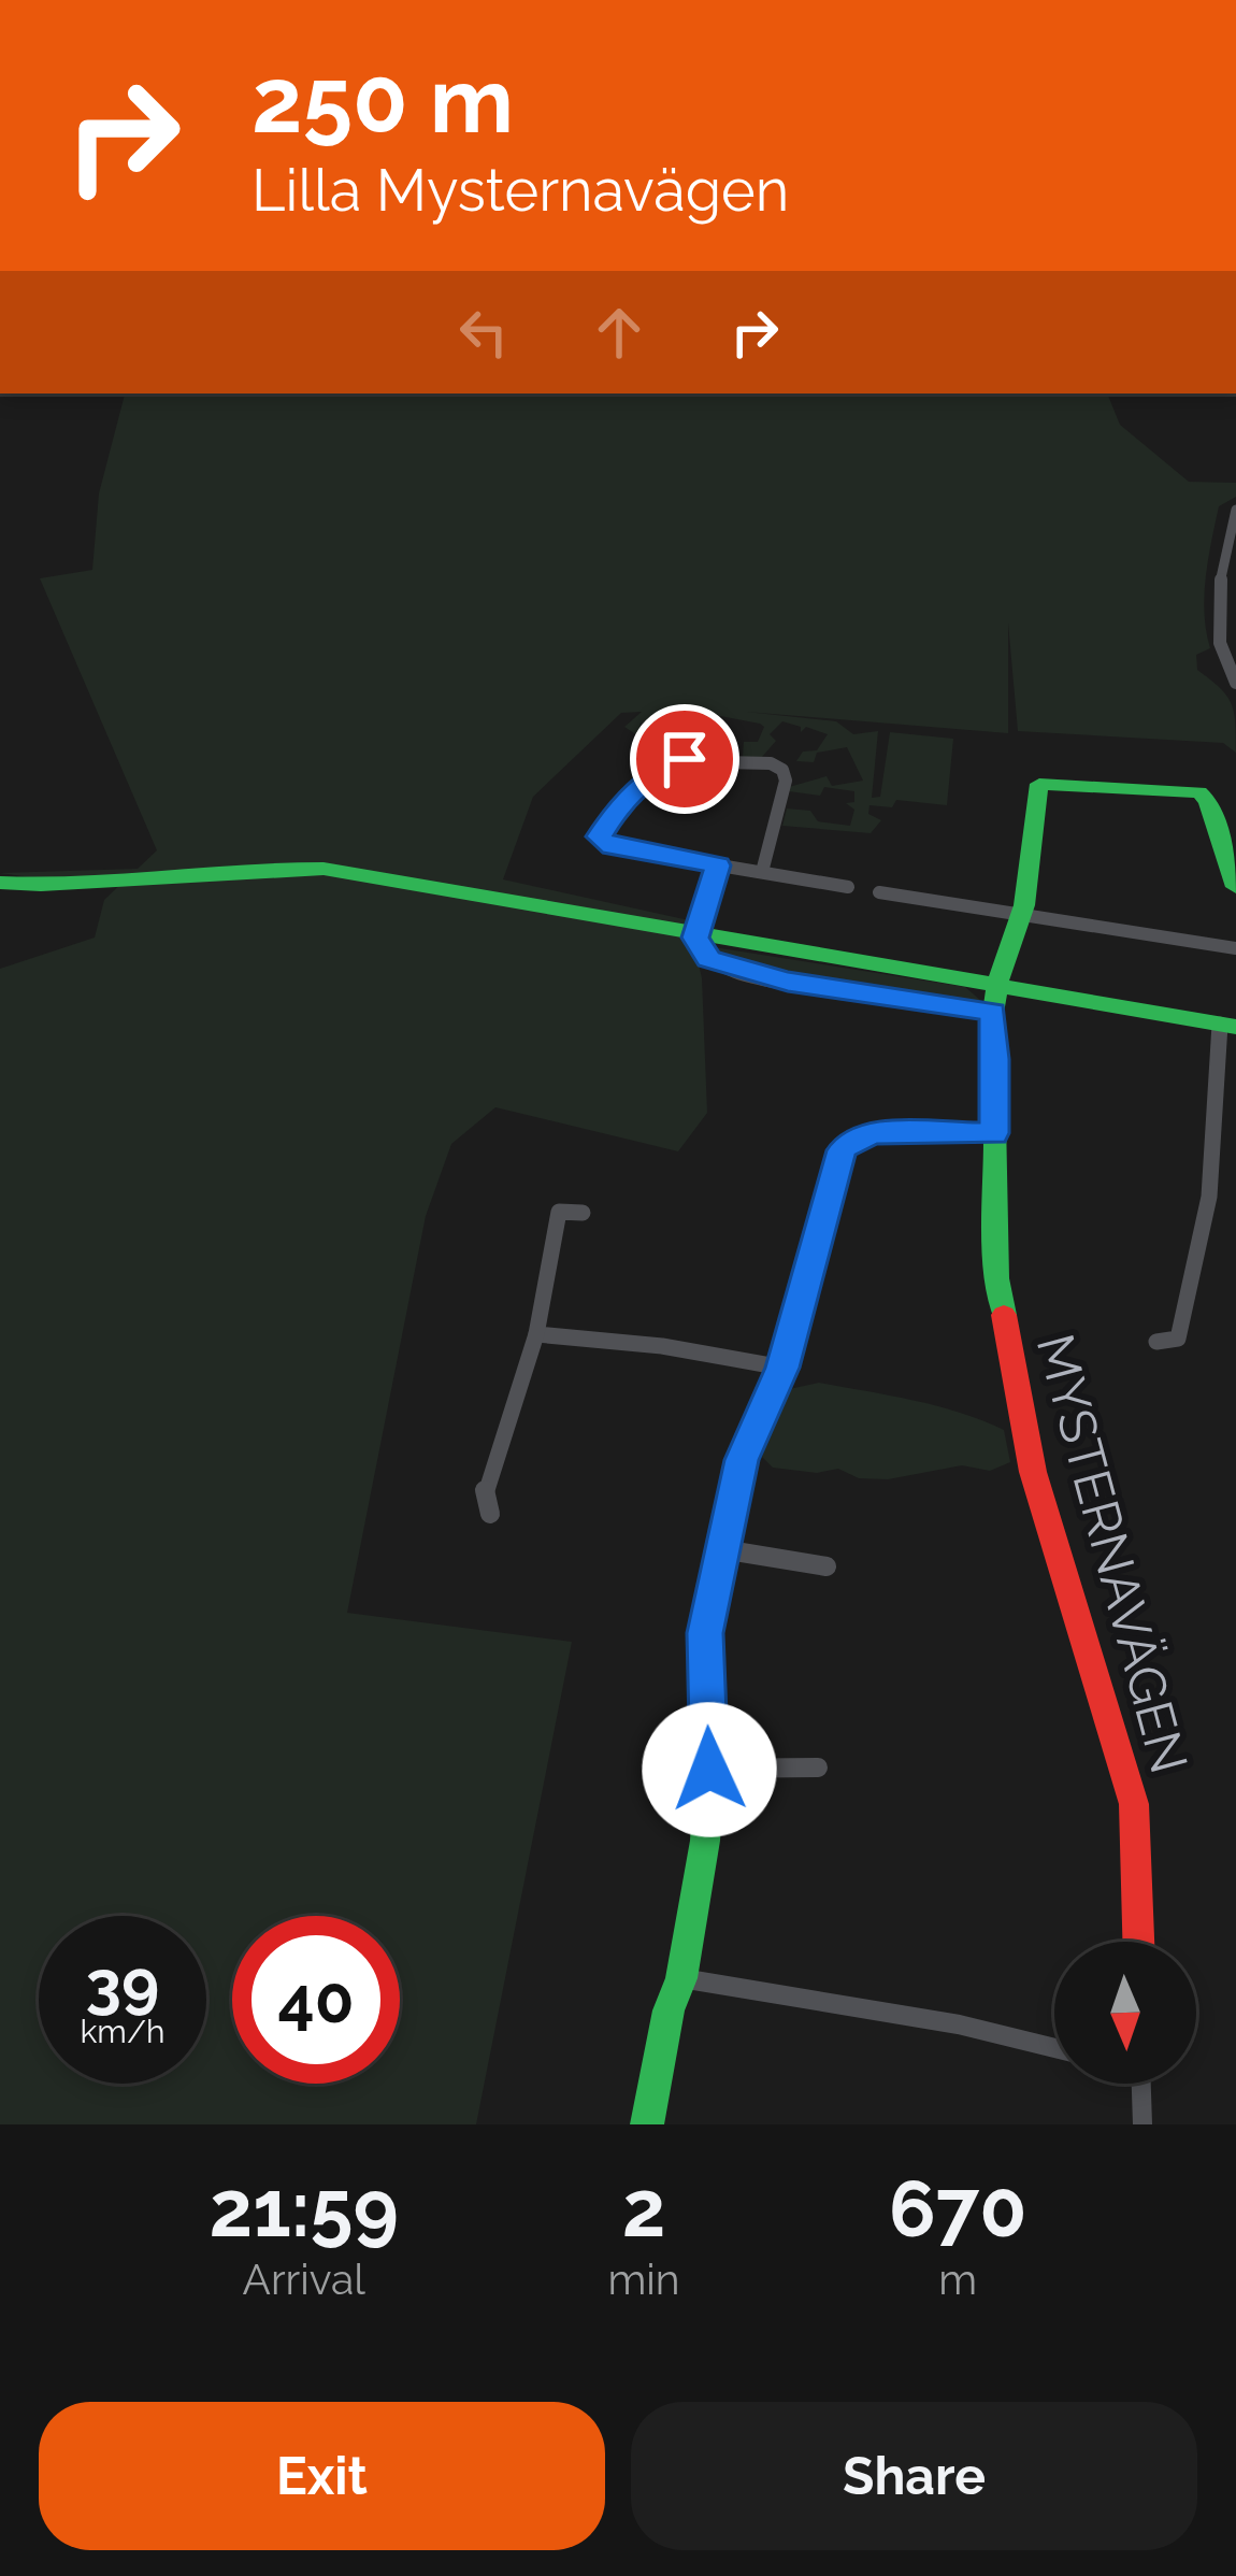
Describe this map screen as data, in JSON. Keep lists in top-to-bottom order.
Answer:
{
  "streets": {
    "main road": ["MYSTERNAVÄGEN"]
  },
  "north": "bottom",
  "page": {
    "turn": ["250 m", "Lilla Mysternavägen"],
    "speed": "39 km/h",
    "limit": "40",
    "eta": [
      "21:59",
      "Arrival",
      "2",
      "min",
      "670",
      "m"
    ],
    "buttons": ["Exit", "Share"]
  }
}
